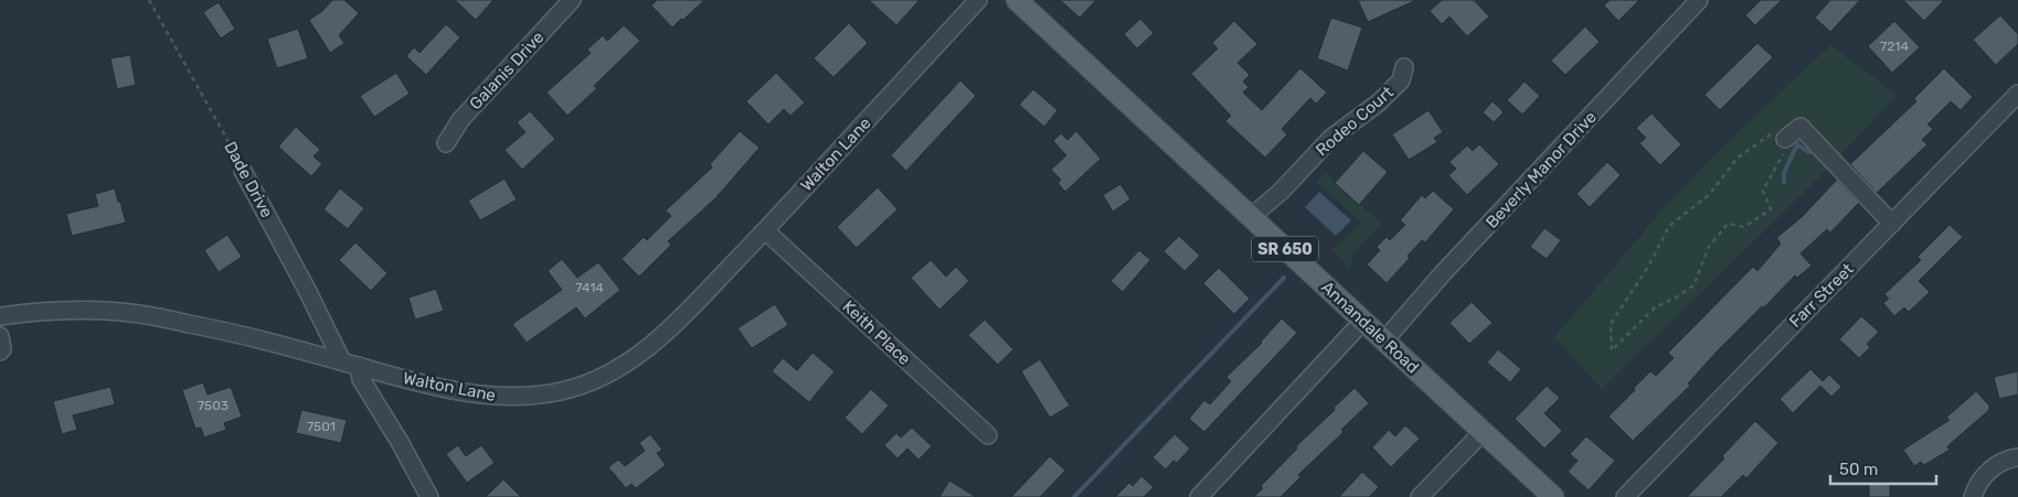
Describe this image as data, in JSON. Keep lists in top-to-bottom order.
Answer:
{
  "streets": {
    "main road": ["SR 650", "Annandale Road"],
    "street": [
      "Galanis Drive",
      "Rodeo Court",
      "Walton Lane",
      "Beverly Manor Drive",
      "Dade Drive",
      "Farr Street",
      "Keith Place"
    ]
  },
  "crossings": [
    ["Rodeo Court", "Annandale Road"],
    ["Walton Lane", "Dade Drive"],
    ["Walton Lane", "Keith Place"],
    ["Beverly Manor Drive", "Annandale Road"]
  ],
  "house_numbers": [
    "7214",
    "7414",
    "7503",
    "7501"
  ],
  "scale_bar": "50 m"
}
